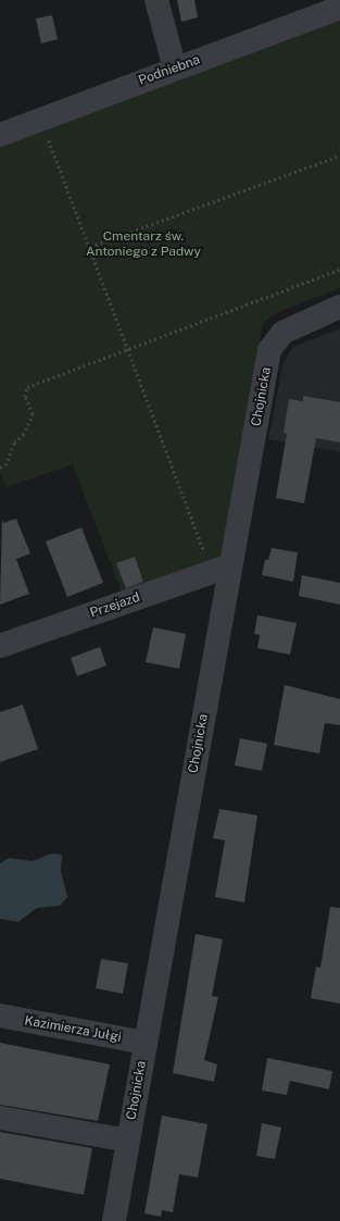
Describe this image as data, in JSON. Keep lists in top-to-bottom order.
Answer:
{
  "streets": {
    "street": [
      "Podniebna",
      "Chojnicka",
      "Przejazd",
      "Kazimierza Jułgi"
    ]
  },
  "crossings": [
    ["Chojnicka", "Przejazd"],
    ["Chojnicka", "Kazimierza Jułgi"]
  ],
  "parks": ["Cmentarz św. Antoniego z Padwy"]
}
